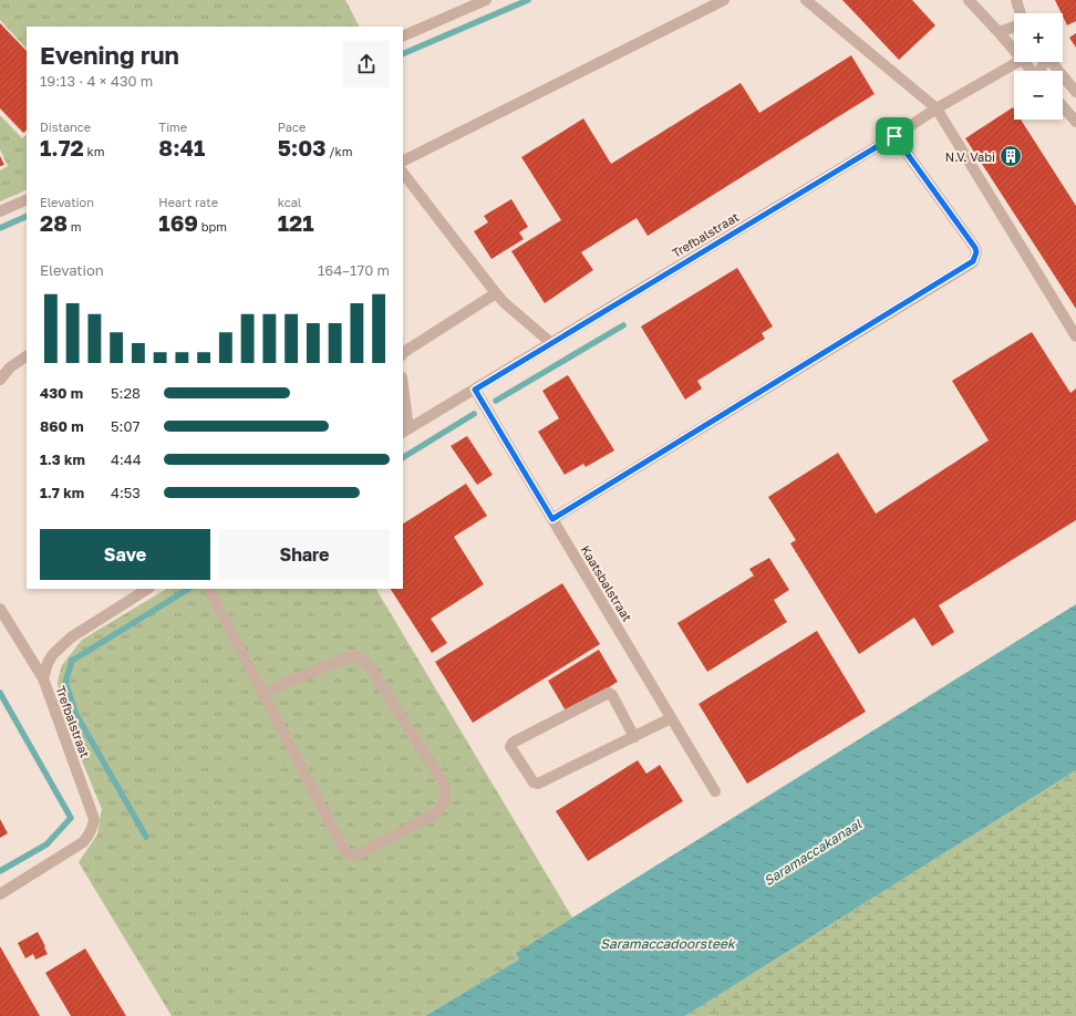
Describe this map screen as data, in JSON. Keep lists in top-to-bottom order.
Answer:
{
  "streets": {
    "street": ["Trefbalstraat", "Kaatsbalstraat"]
  },
  "crossings": [
    ["Trefbalstraat", "Kaatsbalstraat"]
  ],
  "water": ["Saramaccakanaal", "Saramaccadoorsteek"],
  "places": {
    "building": ["N.V. Vabi"]
  },
  "page": {
    "map_buttons": ["+", "−"],
    "heading": ["Evening run", "19:13 · 4 × 430 m"],
    "stats": [
      ["Distance", "1.72 km"],
      ["Time", "8:41"],
      ["Pace", "5:03 /km"],
      ["Elevation", "28 m"],
      ["Heart rate", "169 bpm"],
      ["kcal", "121"]
    ],
    "chart": ["Elevation", "164–170 m"],
    "list": [
      {
        "name": "430 m",
        "note": "5:28"
      },
      {
        "name": "860 m",
        "note": "5:07"
      },
      {
        "name": "1.3 km",
        "note": "4:44"
      },
      {
        "name": "1.7 km",
        "note": "4:53"
      }
    ],
    "buttons": ["Save", "Share"]
  }
}
